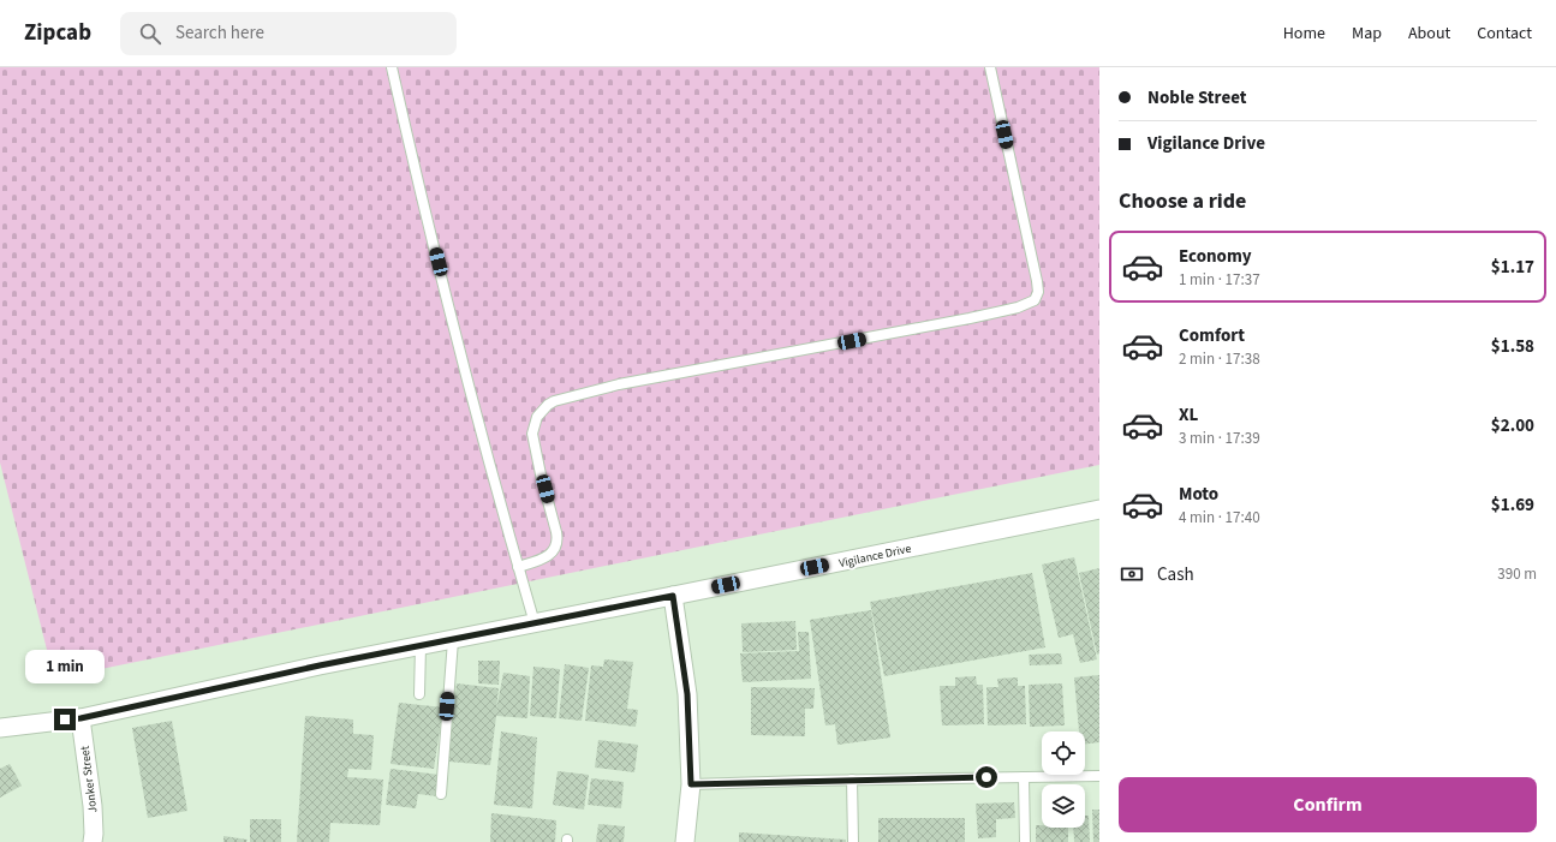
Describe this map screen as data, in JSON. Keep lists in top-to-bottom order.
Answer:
{
  "streets": {
    "street": ["Vigilance Drive", "Jonker Street"]
  },
  "crossings": [
    ["Vigilance Drive", "Jonker Street"]
  ],
  "page": {
    "header": "Zipcab",
    "search": "Search here",
    "nav": [
      "Home",
      "Map",
      "About",
      "Contact"
    ],
    "banner": ["Noble Street", "Vigilance Drive"],
    "heading": "Choose a ride",
    "list": [
      {
        "name": "Economy",
        "note": "1 min · 17:37",
        "value": "$1.17"
      },
      {
        "name": "Comfort",
        "note": "2 min · 17:38",
        "value": "$1.58"
      },
      {
        "name": "XL",
        "note": "3 min · 17:39",
        "value": "$2.00"
      },
      {
        "name": "Moto",
        "note": "4 min · 17:40",
        "value": "$1.69"
      }
    ],
    "pay": ["Cash", "390 m"],
    "bubble": "1 min",
    "buttons": "Confirm"
  }
}
